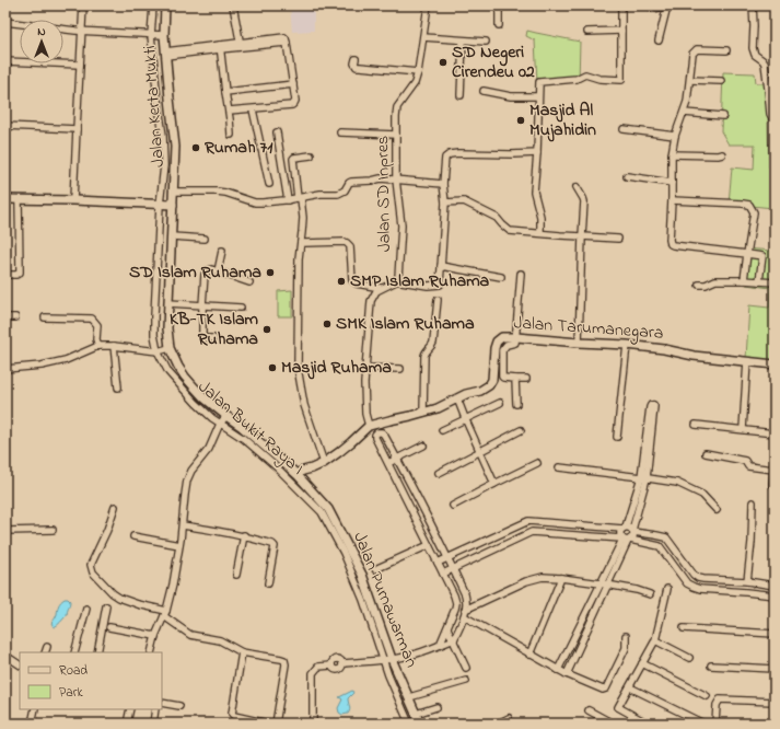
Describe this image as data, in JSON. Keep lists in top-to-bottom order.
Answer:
{
  "streets": {
    "street": [
      "Jalan Kerta Mukti",
      "Jalan SD Inpres",
      "Jalan Tarumanegara",
      "Jalan Bukit Raya I",
      "Jalan Purnawarman"
    ]
  },
  "crossings": [
    ["Jalan Kerta Mukti", "Jalan Bukit Raya I"],
    ["Jalan Bukit Raya I", "Jalan Purnawarman"]
  ],
  "places": [
    "SD Negeri Cirendeu 02",
    "Masjid Al Mujahidin",
    "Rumah 71",
    "SD Islam Ruhama",
    "SMP Islam Ruhama",
    "SMK Islam Ruhama",
    "KB-TK Islam Ruhama",
    "Masjid Ruhama"
  ],
  "legend": ["Road", "Park"],
  "north": "top"
}
